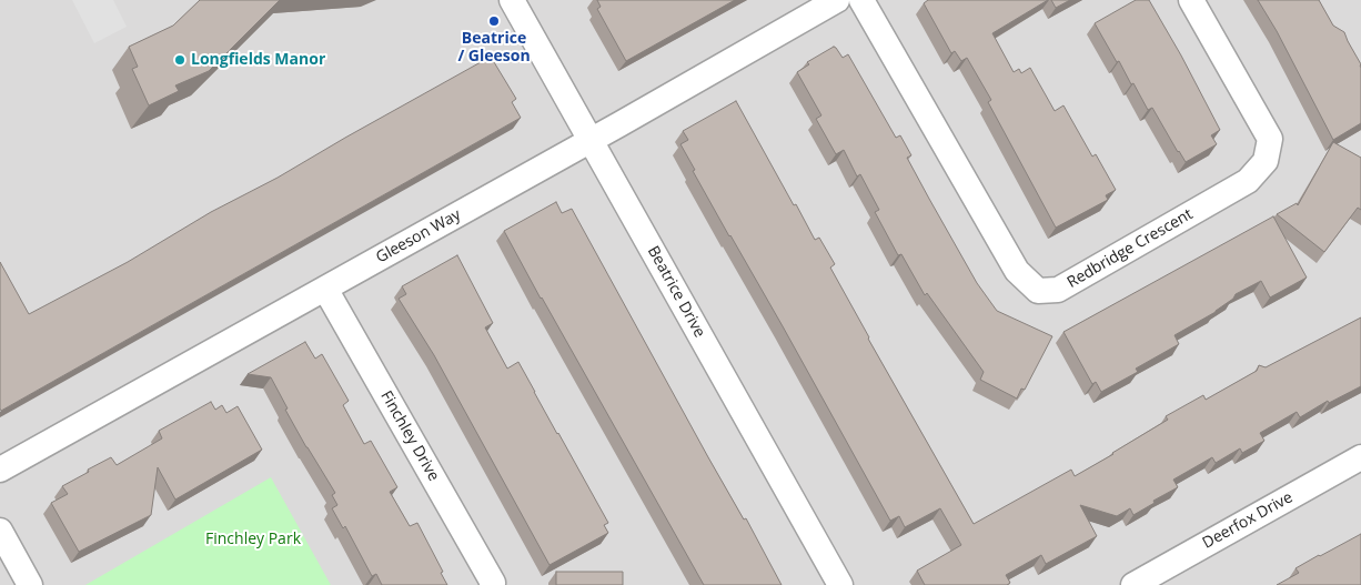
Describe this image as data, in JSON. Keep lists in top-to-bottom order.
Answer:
{
  "streets": {
    "street": [
      "Gleeson Way",
      "Redbridge Crescent",
      "Beatrice Drive",
      "Finchley Drive",
      "Deerfox Drive"
    ]
  },
  "crossings": [
    ["Gleeson Way", "Beatrice Drive"],
    ["Gleeson Way", "Finchley Drive"]
  ],
  "parks": ["Finchley Park"],
  "places": ["Beatrice / Gleeson", "Longfields Manor"]
}
